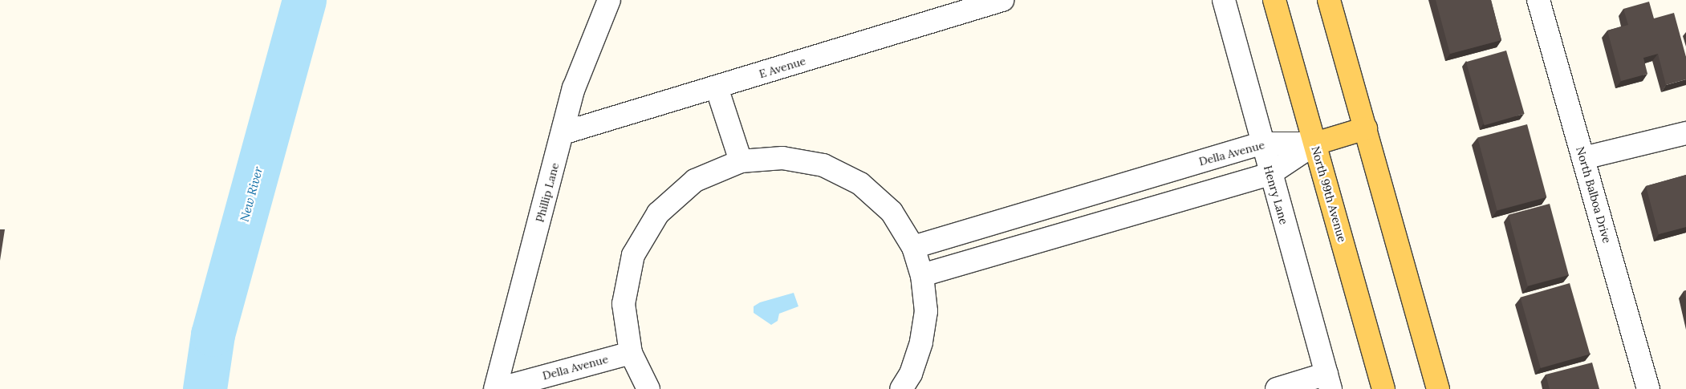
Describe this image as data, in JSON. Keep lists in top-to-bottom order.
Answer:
{
  "streets": {
    "main road": ["North 99th Avenue"],
    "street": [
      "E Avenue",
      "Della Avenue",
      "Phillip Lane",
      "Henry Lane",
      "North Balboa Drive"
    ]
  },
  "crossings": [
    ["E Avenue", "Phillip Lane"],
    ["Della Avenue", "Phillip Lane"],
    ["Della Avenue", "North 99th Avenue"],
    ["Della Avenue", "Henry Lane"]
  ],
  "water": ["New River"]
}
